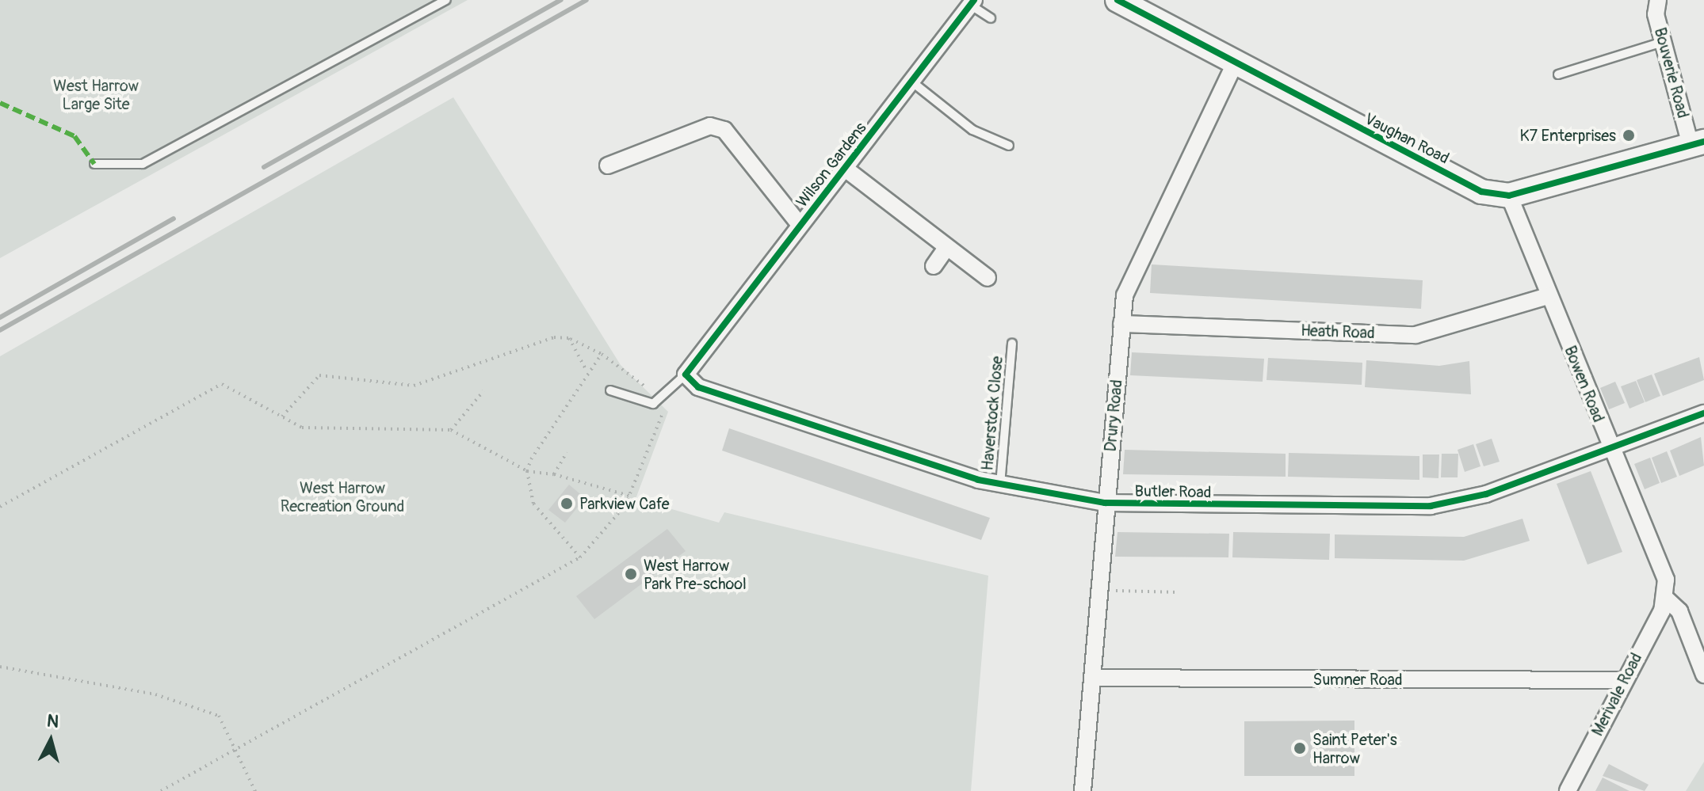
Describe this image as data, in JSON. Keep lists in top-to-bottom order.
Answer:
{
  "streets": {
    "street": [
      "Bouverie Road",
      "Vaughan Road",
      "Wilson Gardens",
      "Heath Road",
      "Bowen Road",
      "Drury Road",
      "Butler Road",
      "Sumner Road",
      "Merivale Road"
    ],
    "lane": ["Haverstock Close"]
  },
  "crossings": [
    ["Bouverie Road", "Vaughan Road"],
    ["Vaughan Road", "Bowen Road"],
    ["Vaughan Road", "Drury Road"],
    ["Wilson Gardens", "Butler Road"],
    ["Heath Road", "Bowen Road"],
    ["Heath Road", "Drury Road"],
    ["Bowen Road", "Butler Road"],
    ["Bowen Road", "Merivale Road"],
    ["Haverstock Close", "Butler Road"],
    ["Drury Road", "Butler Road"],
    ["Drury Road", "Sumner Road"],
    ["Sumner Road", "Merivale Road"]
  ],
  "parks": ["West Harrow Large Site", "West Harrow Recreation Ground"],
  "places": [
    "K7 Enterprises",
    "Parkview Cafe",
    "West Harrow Park Pre-school",
    "Saint Peter's Harrow"
  ],
  "north": "top"
}
